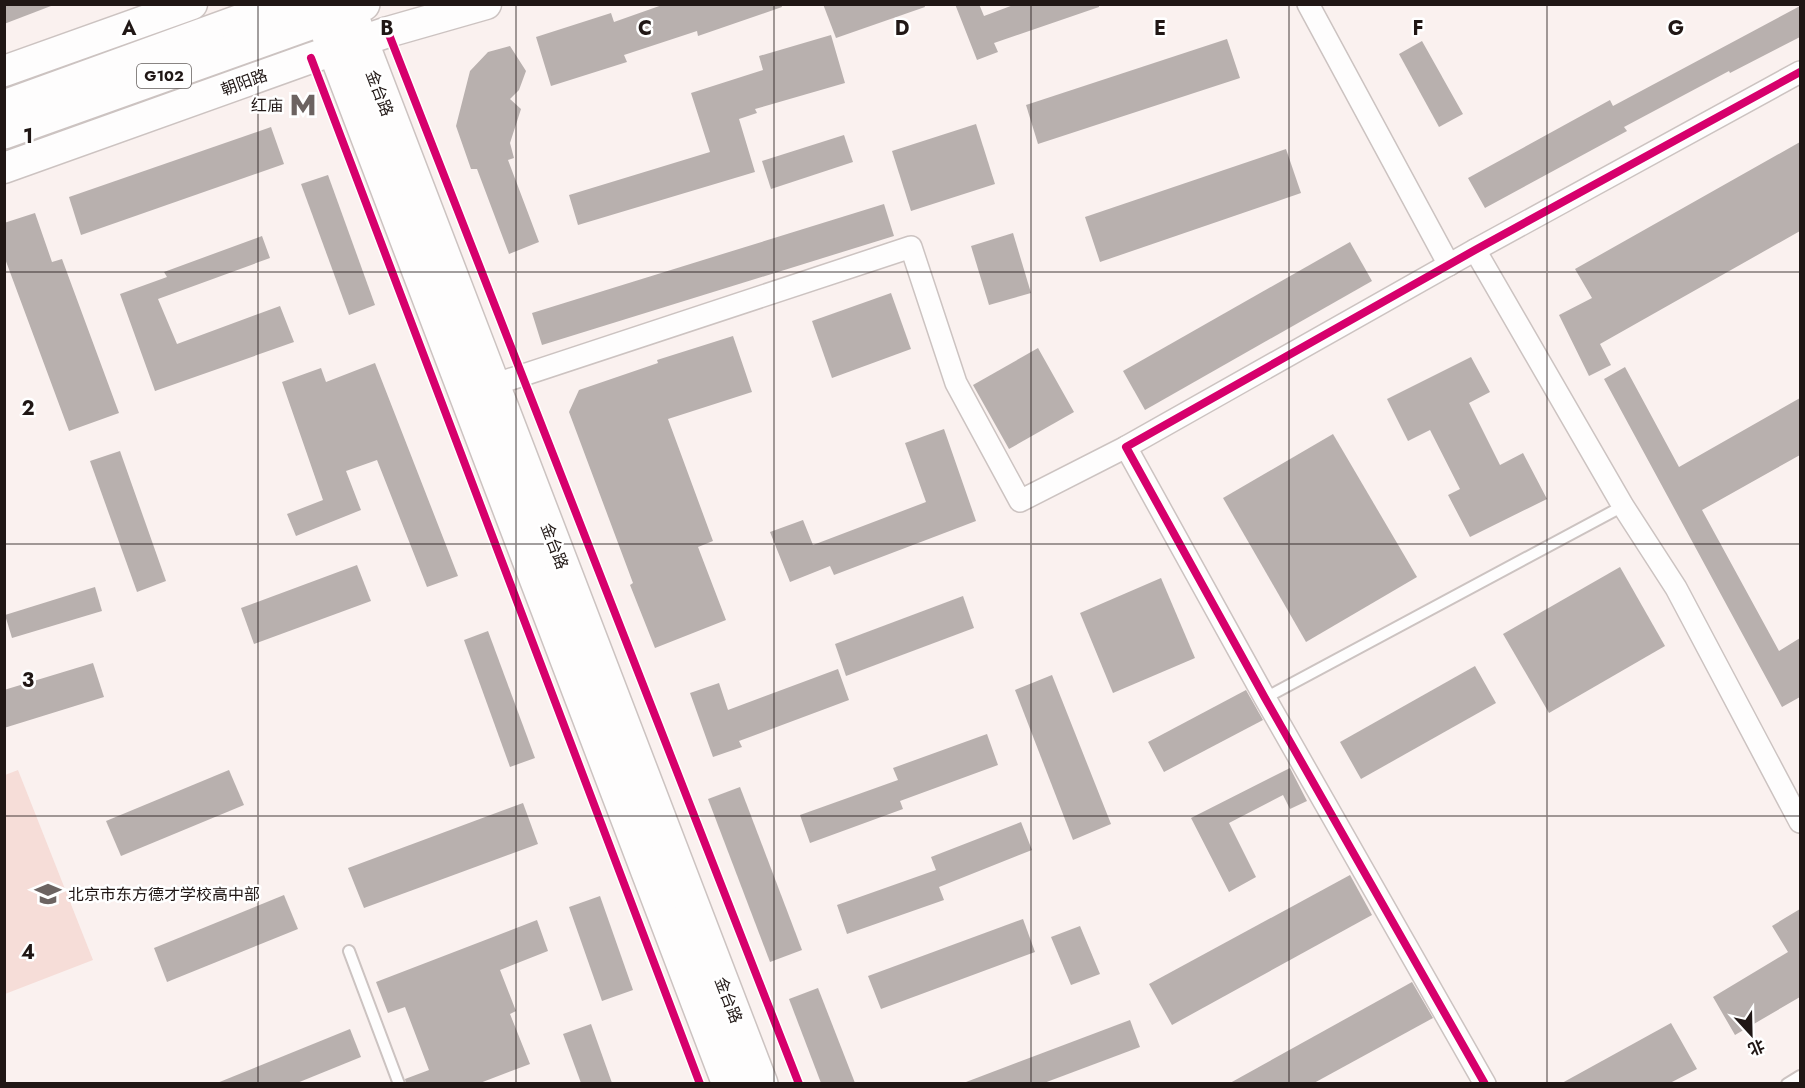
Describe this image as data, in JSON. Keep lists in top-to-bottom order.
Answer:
{
  "streets": {
    "main road": ["G102", "朝阳路", "金台路"]
  },
  "crossings": [
    ["朝阳路", "金台路"]
  ],
  "places": {
    "metro station": ["红庙"],
    "school or university": ["北京市东方德才学校高中部"]
  },
  "north": "bottom",
  "grid": {
    "columns": [
      "A",
      "B",
      "C",
      "D",
      "E",
      "F",
      "G"
    ],
    "rows": [
      "1",
      "2",
      "3",
      "4"
    ]
  }
}
